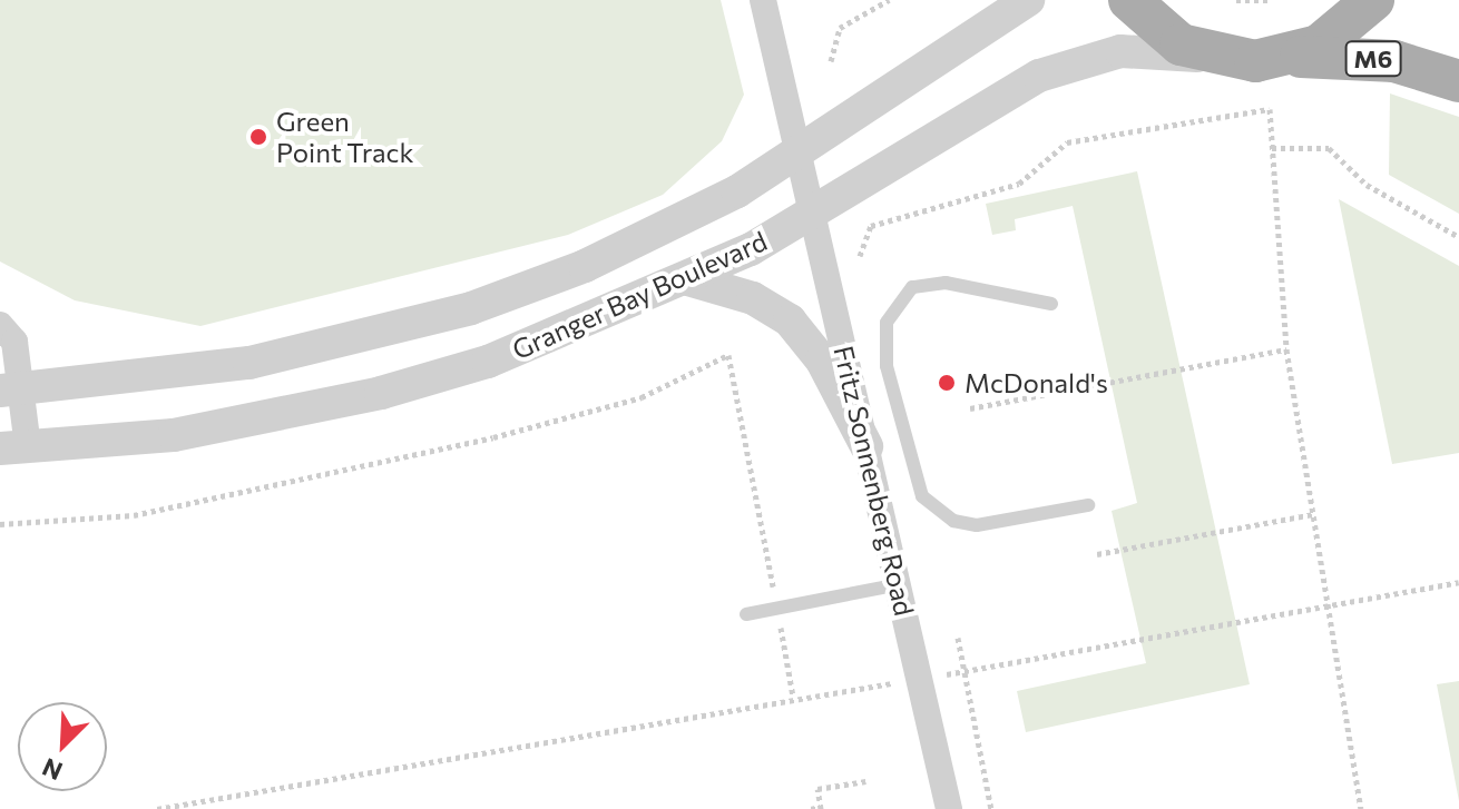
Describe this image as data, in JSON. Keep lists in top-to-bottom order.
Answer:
{
  "streets": {
    "main road": ["M6"],
    "street": ["Granger Bay Boulevard", "Fritz Sonnenberg Road"]
  },
  "crossings": [
    ["M6", "Granger Bay Boulevard"],
    ["Granger Bay Boulevard", "Fritz Sonnenberg Road"]
  ],
  "places": ["Green Point Track", "McDonald's"],
  "north": "bottom left"
}
